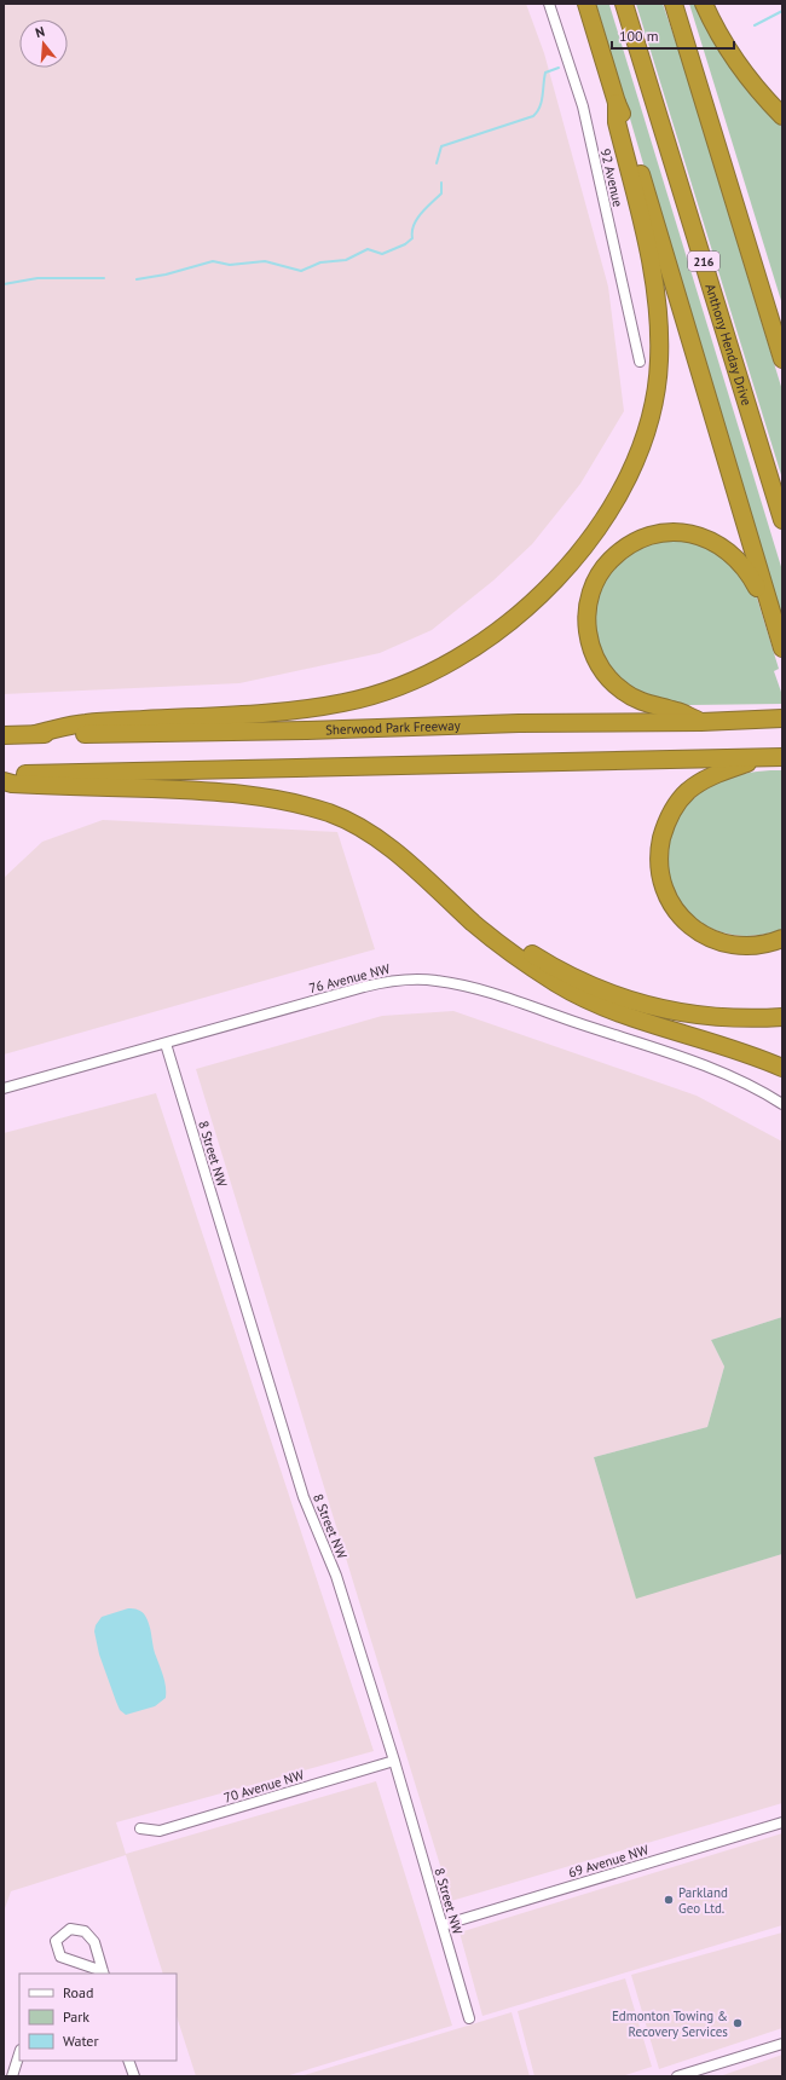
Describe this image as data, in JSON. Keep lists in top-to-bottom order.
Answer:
{
  "streets": {
    "highway": ["216", "Anthony Henday Drive", "Sherwood Park Freeway"],
    "street": [
      "92 Avenue",
      "76 Avenue NW",
      "8 Street NW",
      "70 Avenue NW",
      "69 Avenue NW"
    ]
  },
  "crossings": [
    ["76 Avenue NW", "8 Street NW"],
    ["8 Street NW", "70 Avenue NW"],
    ["8 Street NW", "69 Avenue NW"]
  ],
  "places": ["Parkland Geo Ltd.", "Edmonton Towing & Recovery Services"],
  "legend": ["Road", "Park", "Water"],
  "scale_bar": "100 m",
  "north": "top"
}
